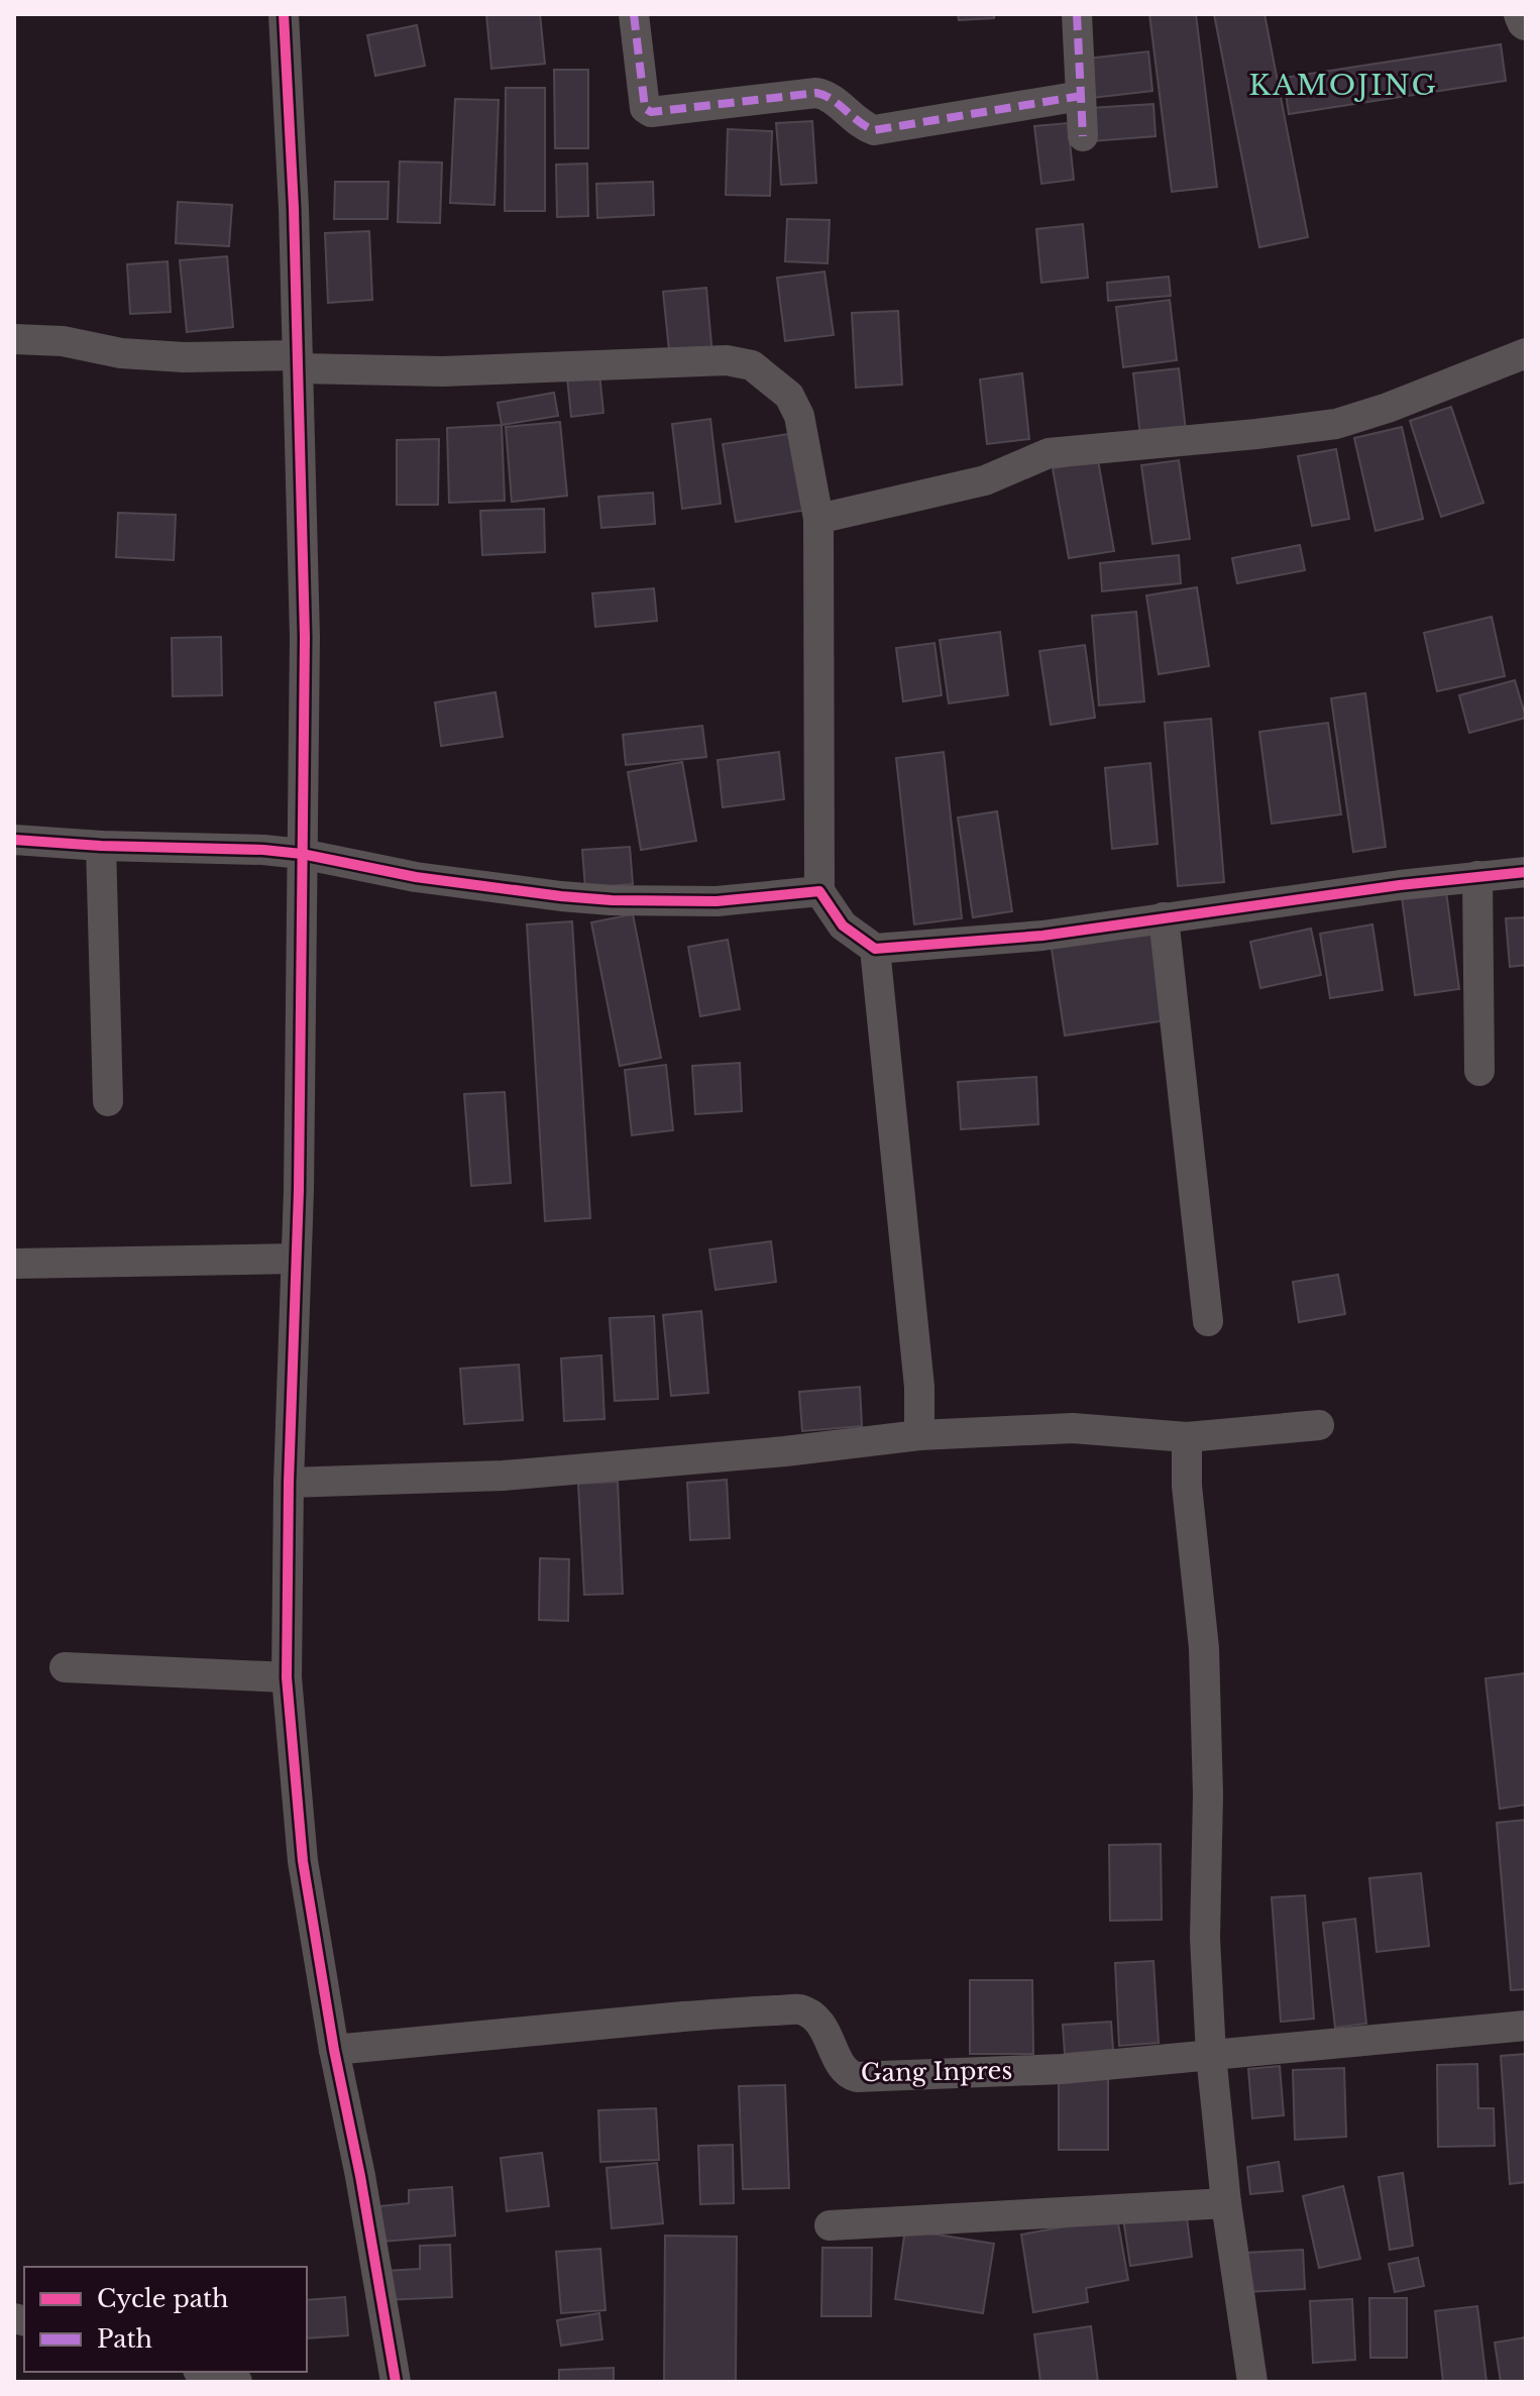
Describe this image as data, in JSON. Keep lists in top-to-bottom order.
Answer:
{
  "streets": {
    "street": ["Gang Inpres"]
  },
  "districts": ["KAMOJING"],
  "legend": ["Cycle path", "Path"]
}
